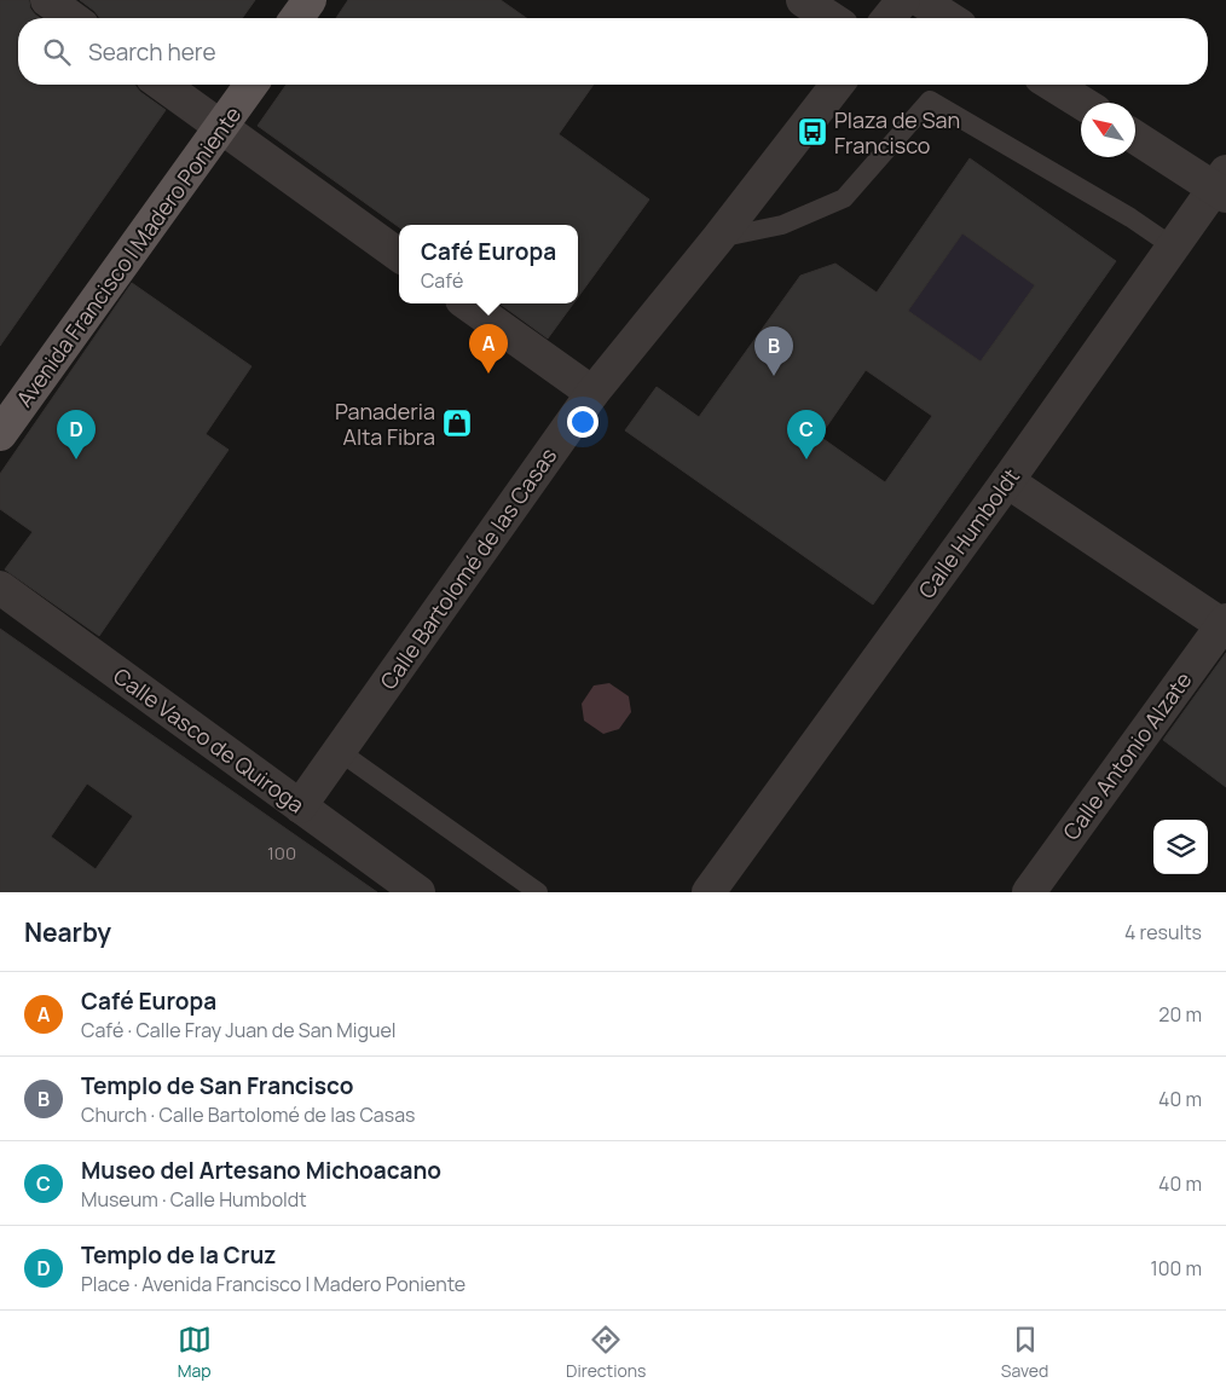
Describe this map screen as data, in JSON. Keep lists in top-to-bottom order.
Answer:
{
  "streets": {
    "main road": ["Avenida Francisco I Madero Poniente"],
    "street": [
      "Calle Humboldt",
      "Calle Bartolomé de las Casas",
      "Calle Vasco de Quiroga",
      "Calle Antonio Alzate"
    ]
  },
  "crossings": [
    ["Calle Bartolomé de las Casas", "Calle Vasco de Quiroga"]
  ],
  "places": {
    "bus stop": ["Plaza de San Francisco"],
    "shop": ["Panaderia Alta Fibra"]
  },
  "house_numbers": ["100"],
  "north": "top left",
  "page": {
    "search": "Search here",
    "popup": ["Café Europa", "Café"],
    "pins": [
      "A",
      "B",
      "C",
      "D"
    ],
    "heading": ["Nearby", "4 results"],
    "list": [
      {
        "mark": "A",
        "name": "Café Europa",
        "note": "Café · Calle Fray Juan de San Miguel",
        "value": "20 m"
      },
      {
        "mark": "B",
        "name": "Templo de San Francisco",
        "note": "Church · Calle Bartolomé de las Casas",
        "value": "40 m"
      },
      {
        "mark": "C",
        "name": "Museo del Artesano Michoacano",
        "note": "Museum · Calle Humboldt",
        "value": "40 m"
      },
      {
        "mark": "D",
        "name": "Templo de la Cruz",
        "note": "Place · Avenida Francisco I Madero Poniente",
        "value": "100 m"
      }
    ],
    "nav": ["Map", "Directions", "Saved"]
  }
}
